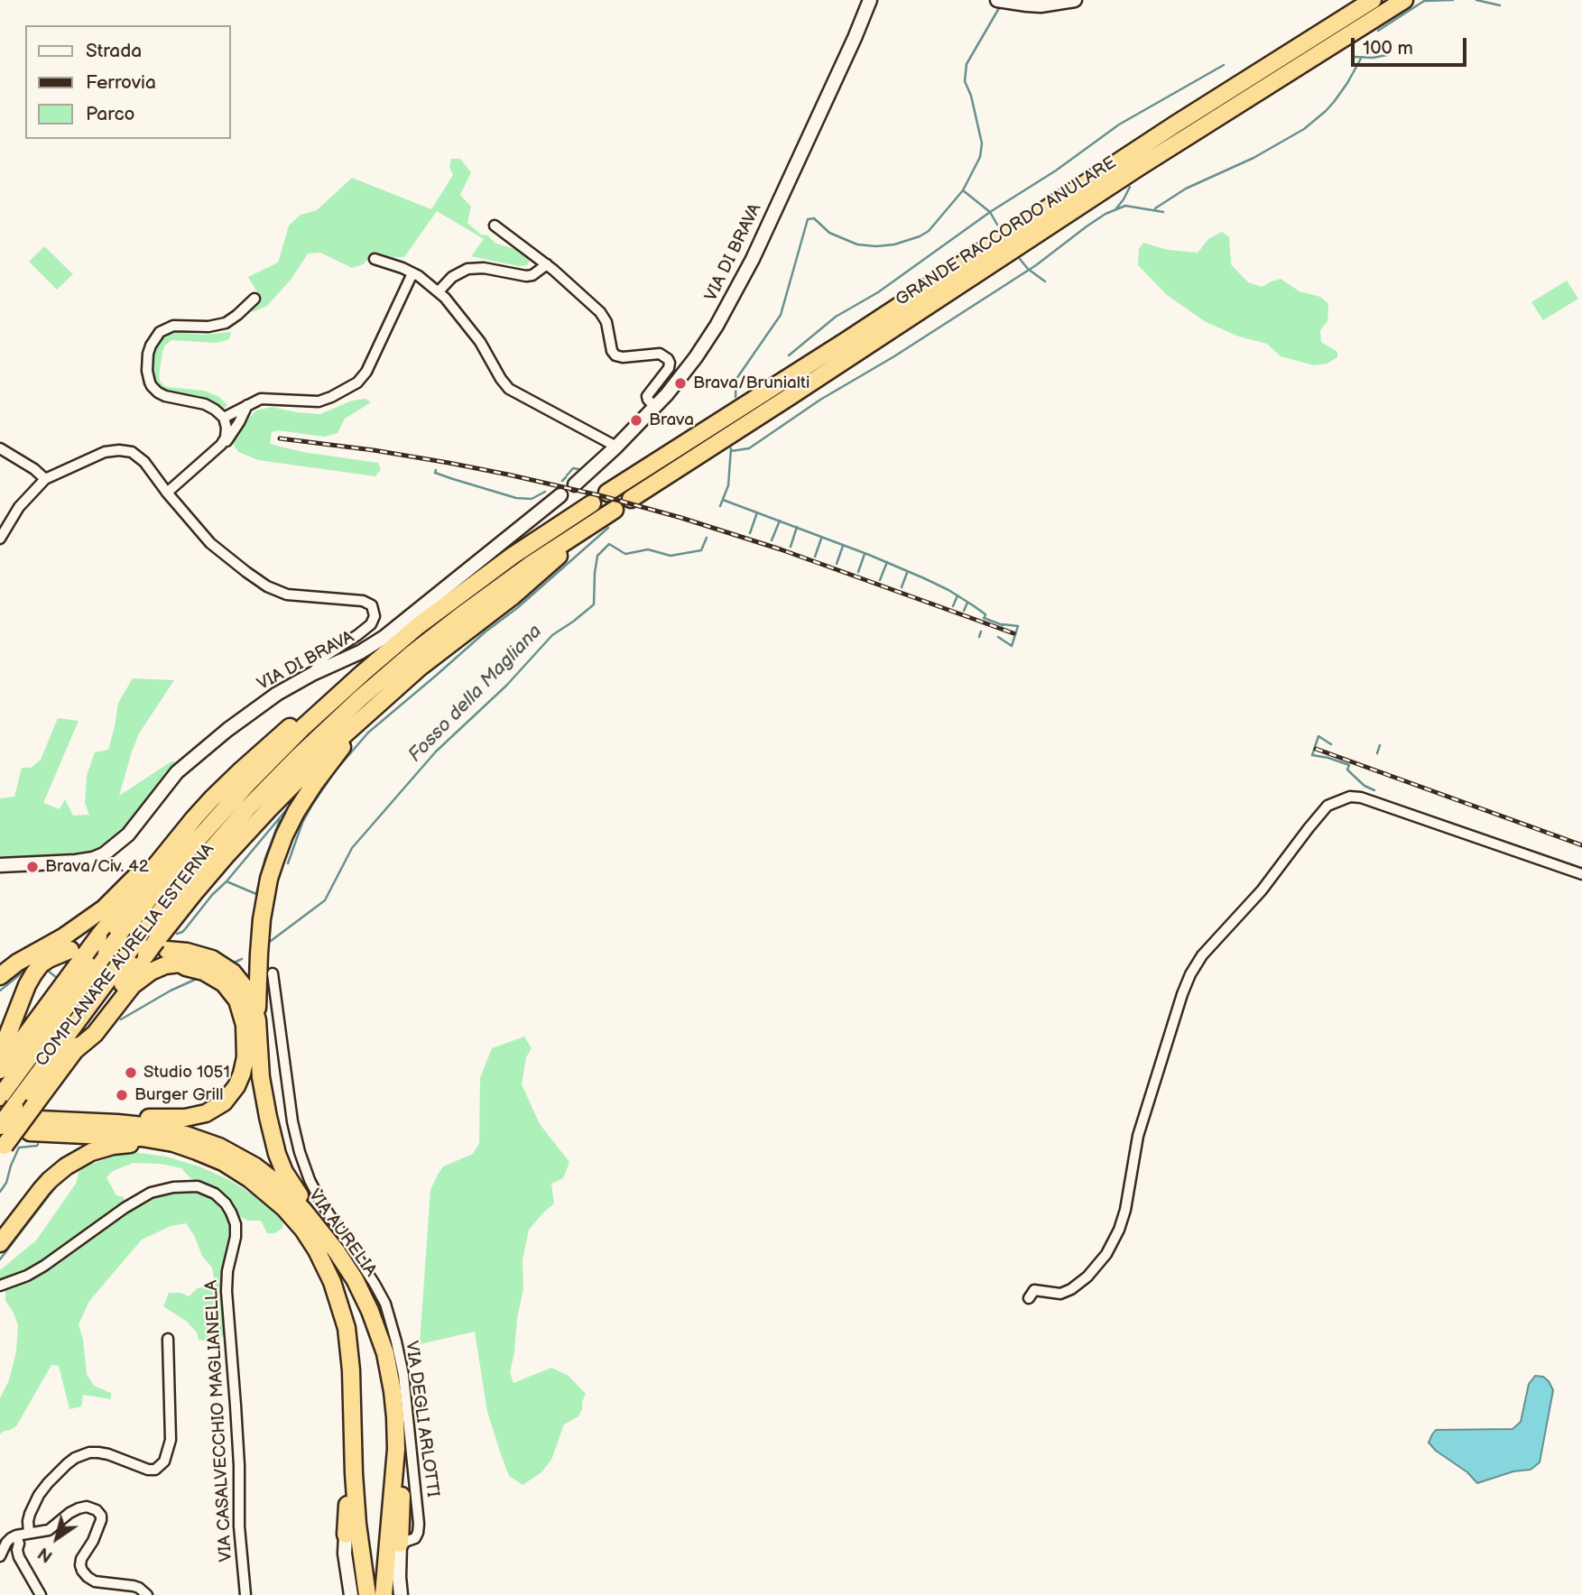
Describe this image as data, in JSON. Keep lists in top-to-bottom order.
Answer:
{
  "streets": {
    "highway": ["GRANDE RACCORDO ANULARE", "COMPLANARE AURELIA ESTERNA", "VIA AURELIA"],
    "street": ["VIA DI BRAVA", "VIA DEGLI ARLOTTI", "VIA CASALVECCHIO MAGLIANELLA"]
  },
  "crossings": [
    ["COMPLANARE AURELIA ESTERNA", "VIA AURELIA"]
  ],
  "water": ["Fosso della Magliana"],
  "places": [
    "Brava/Brunialti",
    "Brava",
    "Brava/Civ. 42",
    "Studio 1051",
    "Burger Grill"
  ],
  "legend": ["Strada", "Ferrovia", "Parco"],
  "scale_bar": "100 m",
  "north": "bottom left"
}
